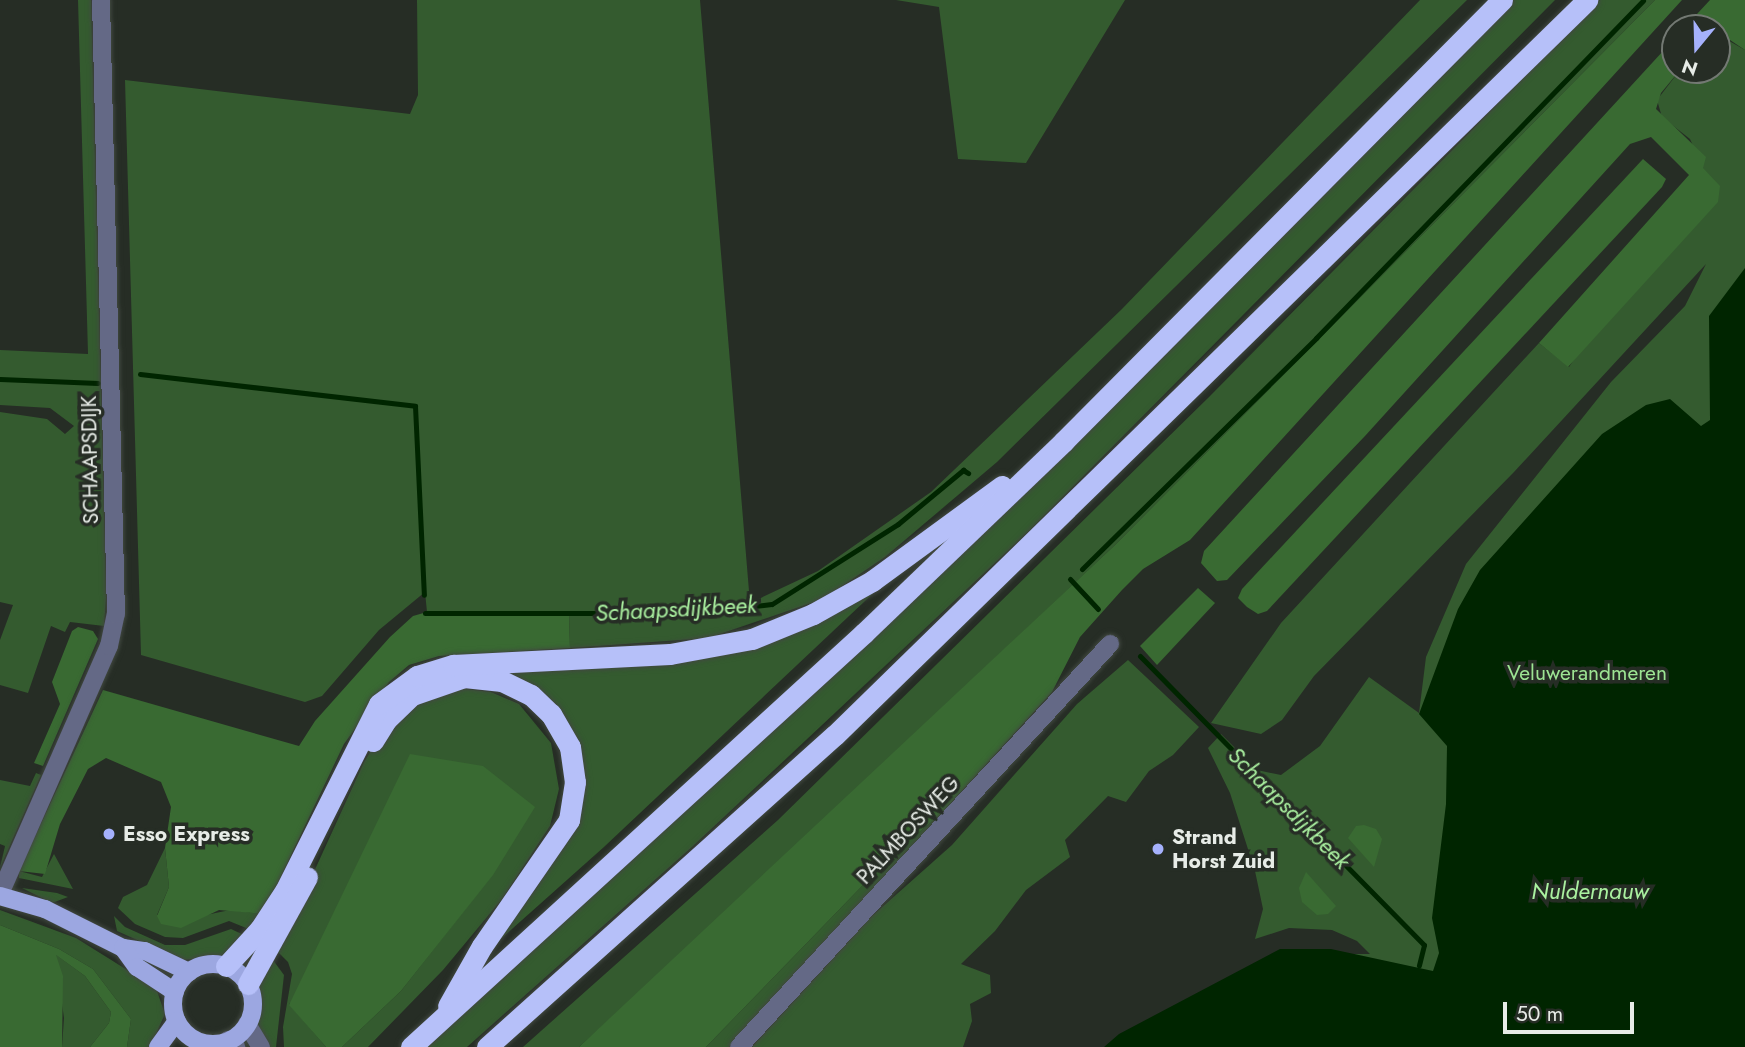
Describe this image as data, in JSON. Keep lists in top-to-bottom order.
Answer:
{
  "streets": {
    "street": ["SCHAAPSDIJK", "PALMBOSWEG"]
  },
  "water": ["Schaapsdijkbeek", "Nuldernauw"],
  "parks": ["Veluwerandmeren"],
  "places": ["Esso Express", "Strand Horst Zuid"],
  "scale_bar": "50 m",
  "north": "bottom"
}
